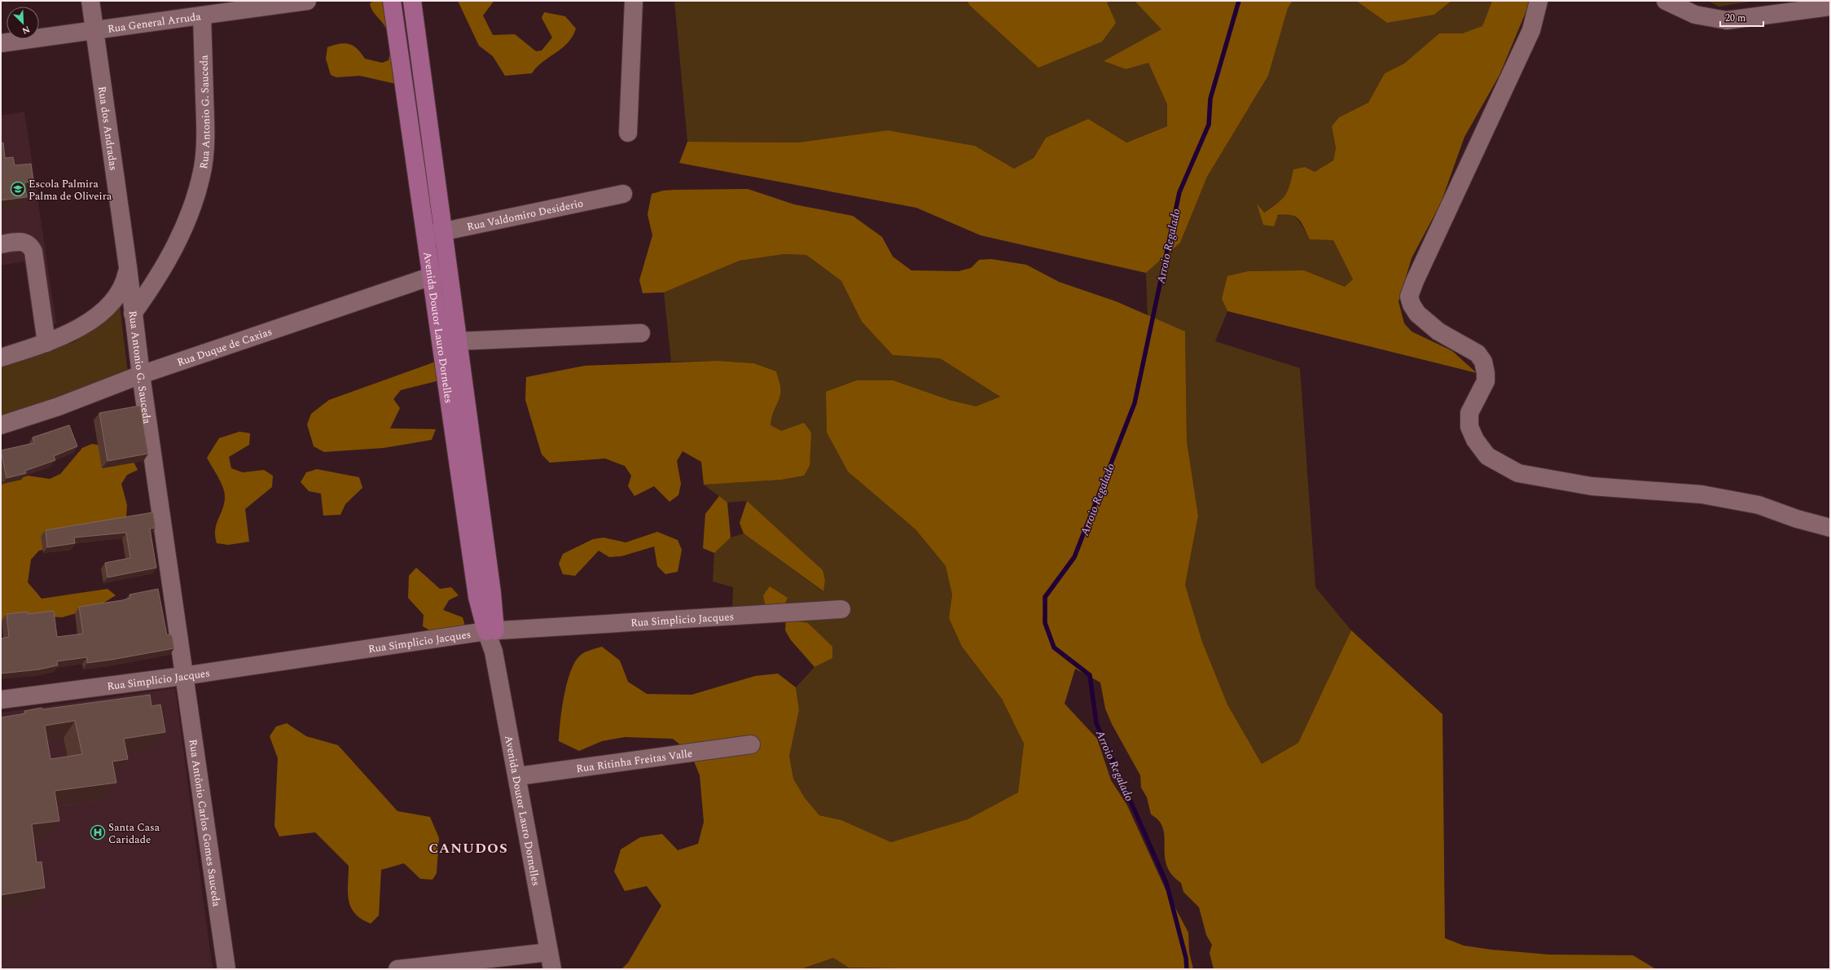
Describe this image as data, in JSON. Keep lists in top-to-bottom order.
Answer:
{
  "streets": {
    "main road": ["Avenida Doutor Lauro Dornelles"],
    "street": [
      "Rua General Arruda",
      "Rua Antonio G. Sauceda",
      "Rua dos Andradas",
      "Rua Valdomiro Desiderio",
      "Rua Duque de Caxias",
      "Rua Simplicio Jacques",
      "Rua Ritinha Freitas Valle",
      "Rua Antônio Carlos Gomes Sauceda"
    ]
  },
  "crossings": [
    ["Rua General Arruda", "Rua Antonio G. Sauceda"],
    ["Rua General Arruda", "Rua dos Andradas"],
    ["Rua Antonio G. Sauceda", "Rua dos Andradas"],
    ["Rua Antonio G. Sauceda", "Rua Duque de Caxias"],
    ["Rua Antonio G. Sauceda", "Rua Simplicio Jacques"],
    ["Rua Antonio G. Sauceda", "Rua Antônio Carlos Gomes Sauceda"],
    ["Rua Valdomiro Desiderio", "Avenida Doutor Lauro Dornelles"],
    ["Avenida Doutor Lauro Dornelles", "Rua Duque de Caxias"],
    ["Avenida Doutor Lauro Dornelles", "Rua Simplicio Jacques"],
    ["Avenida Doutor Lauro Dornelles", "Rua Ritinha Freitas Valle"],
    ["Rua Simplicio Jacques", "Rua Antônio Carlos Gomes Sauceda"]
  ],
  "districts": ["CANUDOS"],
  "water": ["Arroio Regalado"],
  "places": {
    "school or university": ["Escola Palmira Palma de Oliveira"],
    "hospital": ["Santa Casa Caridade"]
  },
  "scale_bar": "20 m",
  "north": "bottom right"
}
